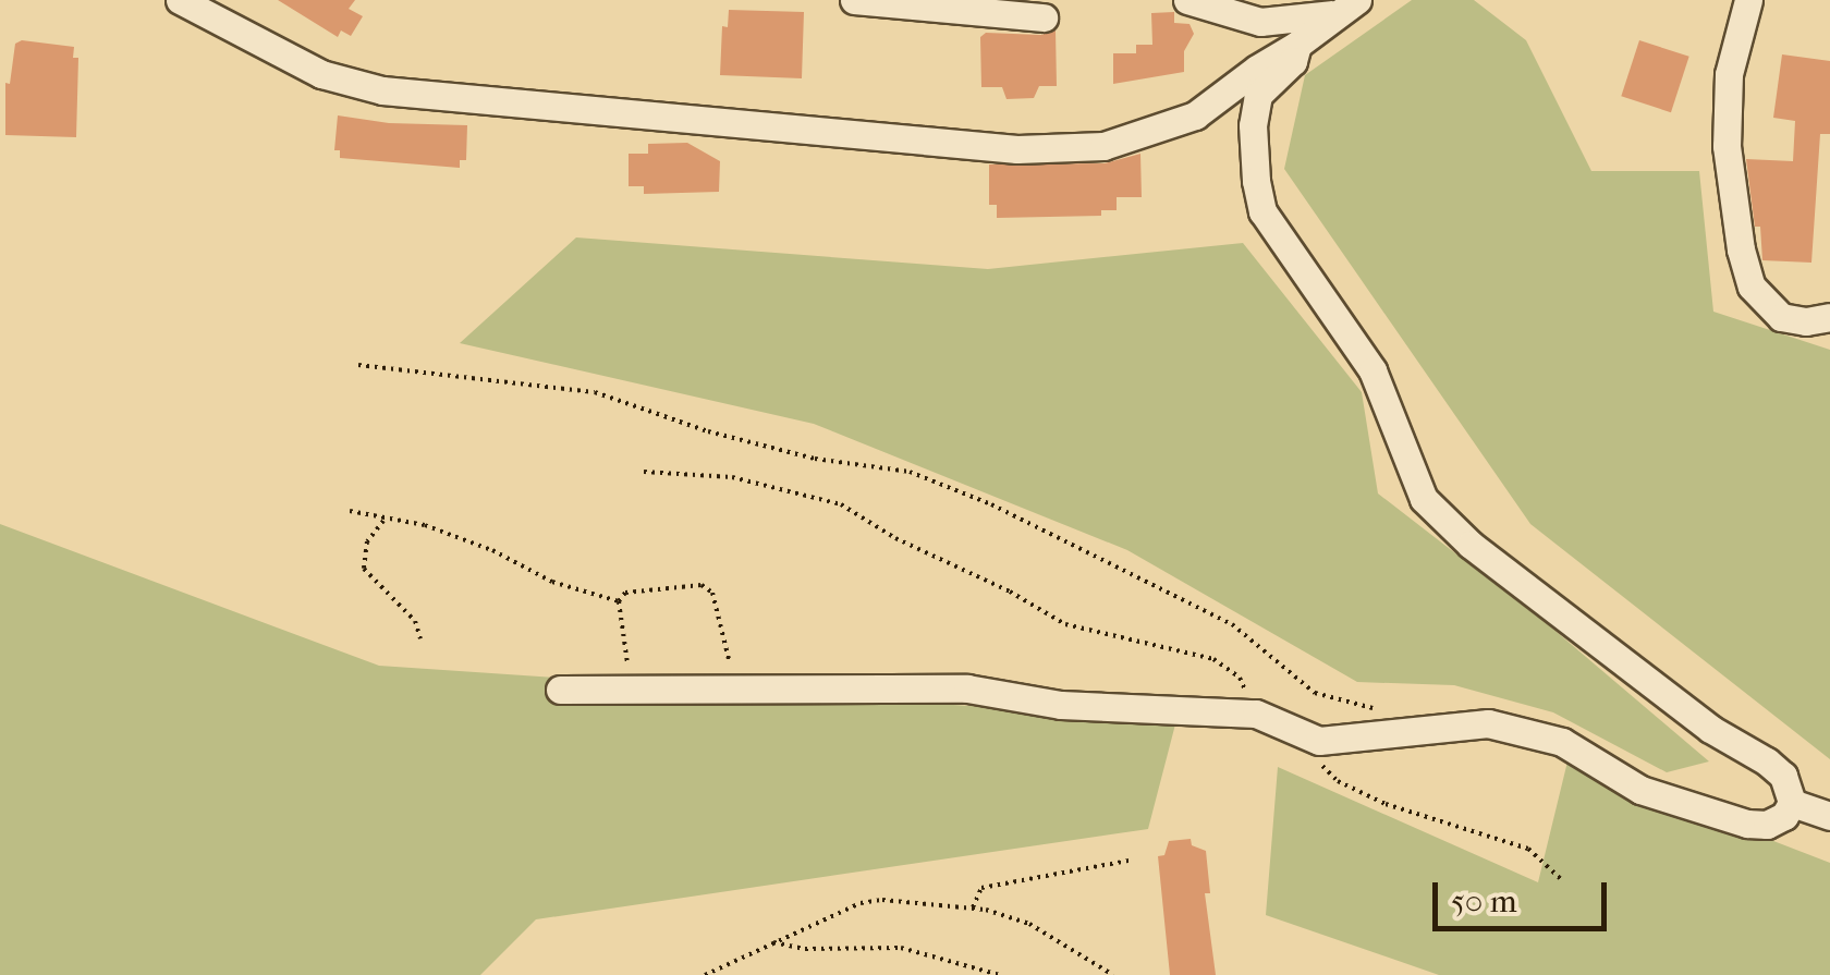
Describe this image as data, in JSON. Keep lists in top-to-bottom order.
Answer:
{
  "scale_bar": "50 m"
}
